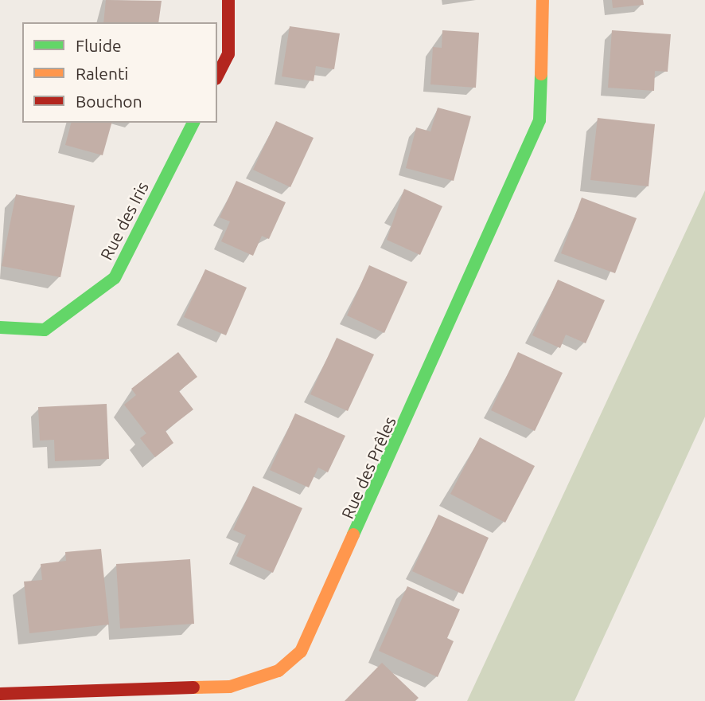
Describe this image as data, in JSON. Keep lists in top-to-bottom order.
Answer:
{
  "streets": {
    "street": ["Rue des Iris", "Rue des Prêles"]
  },
  "legend": ["Fluide", "Ralenti", "Bouchon"]
}
